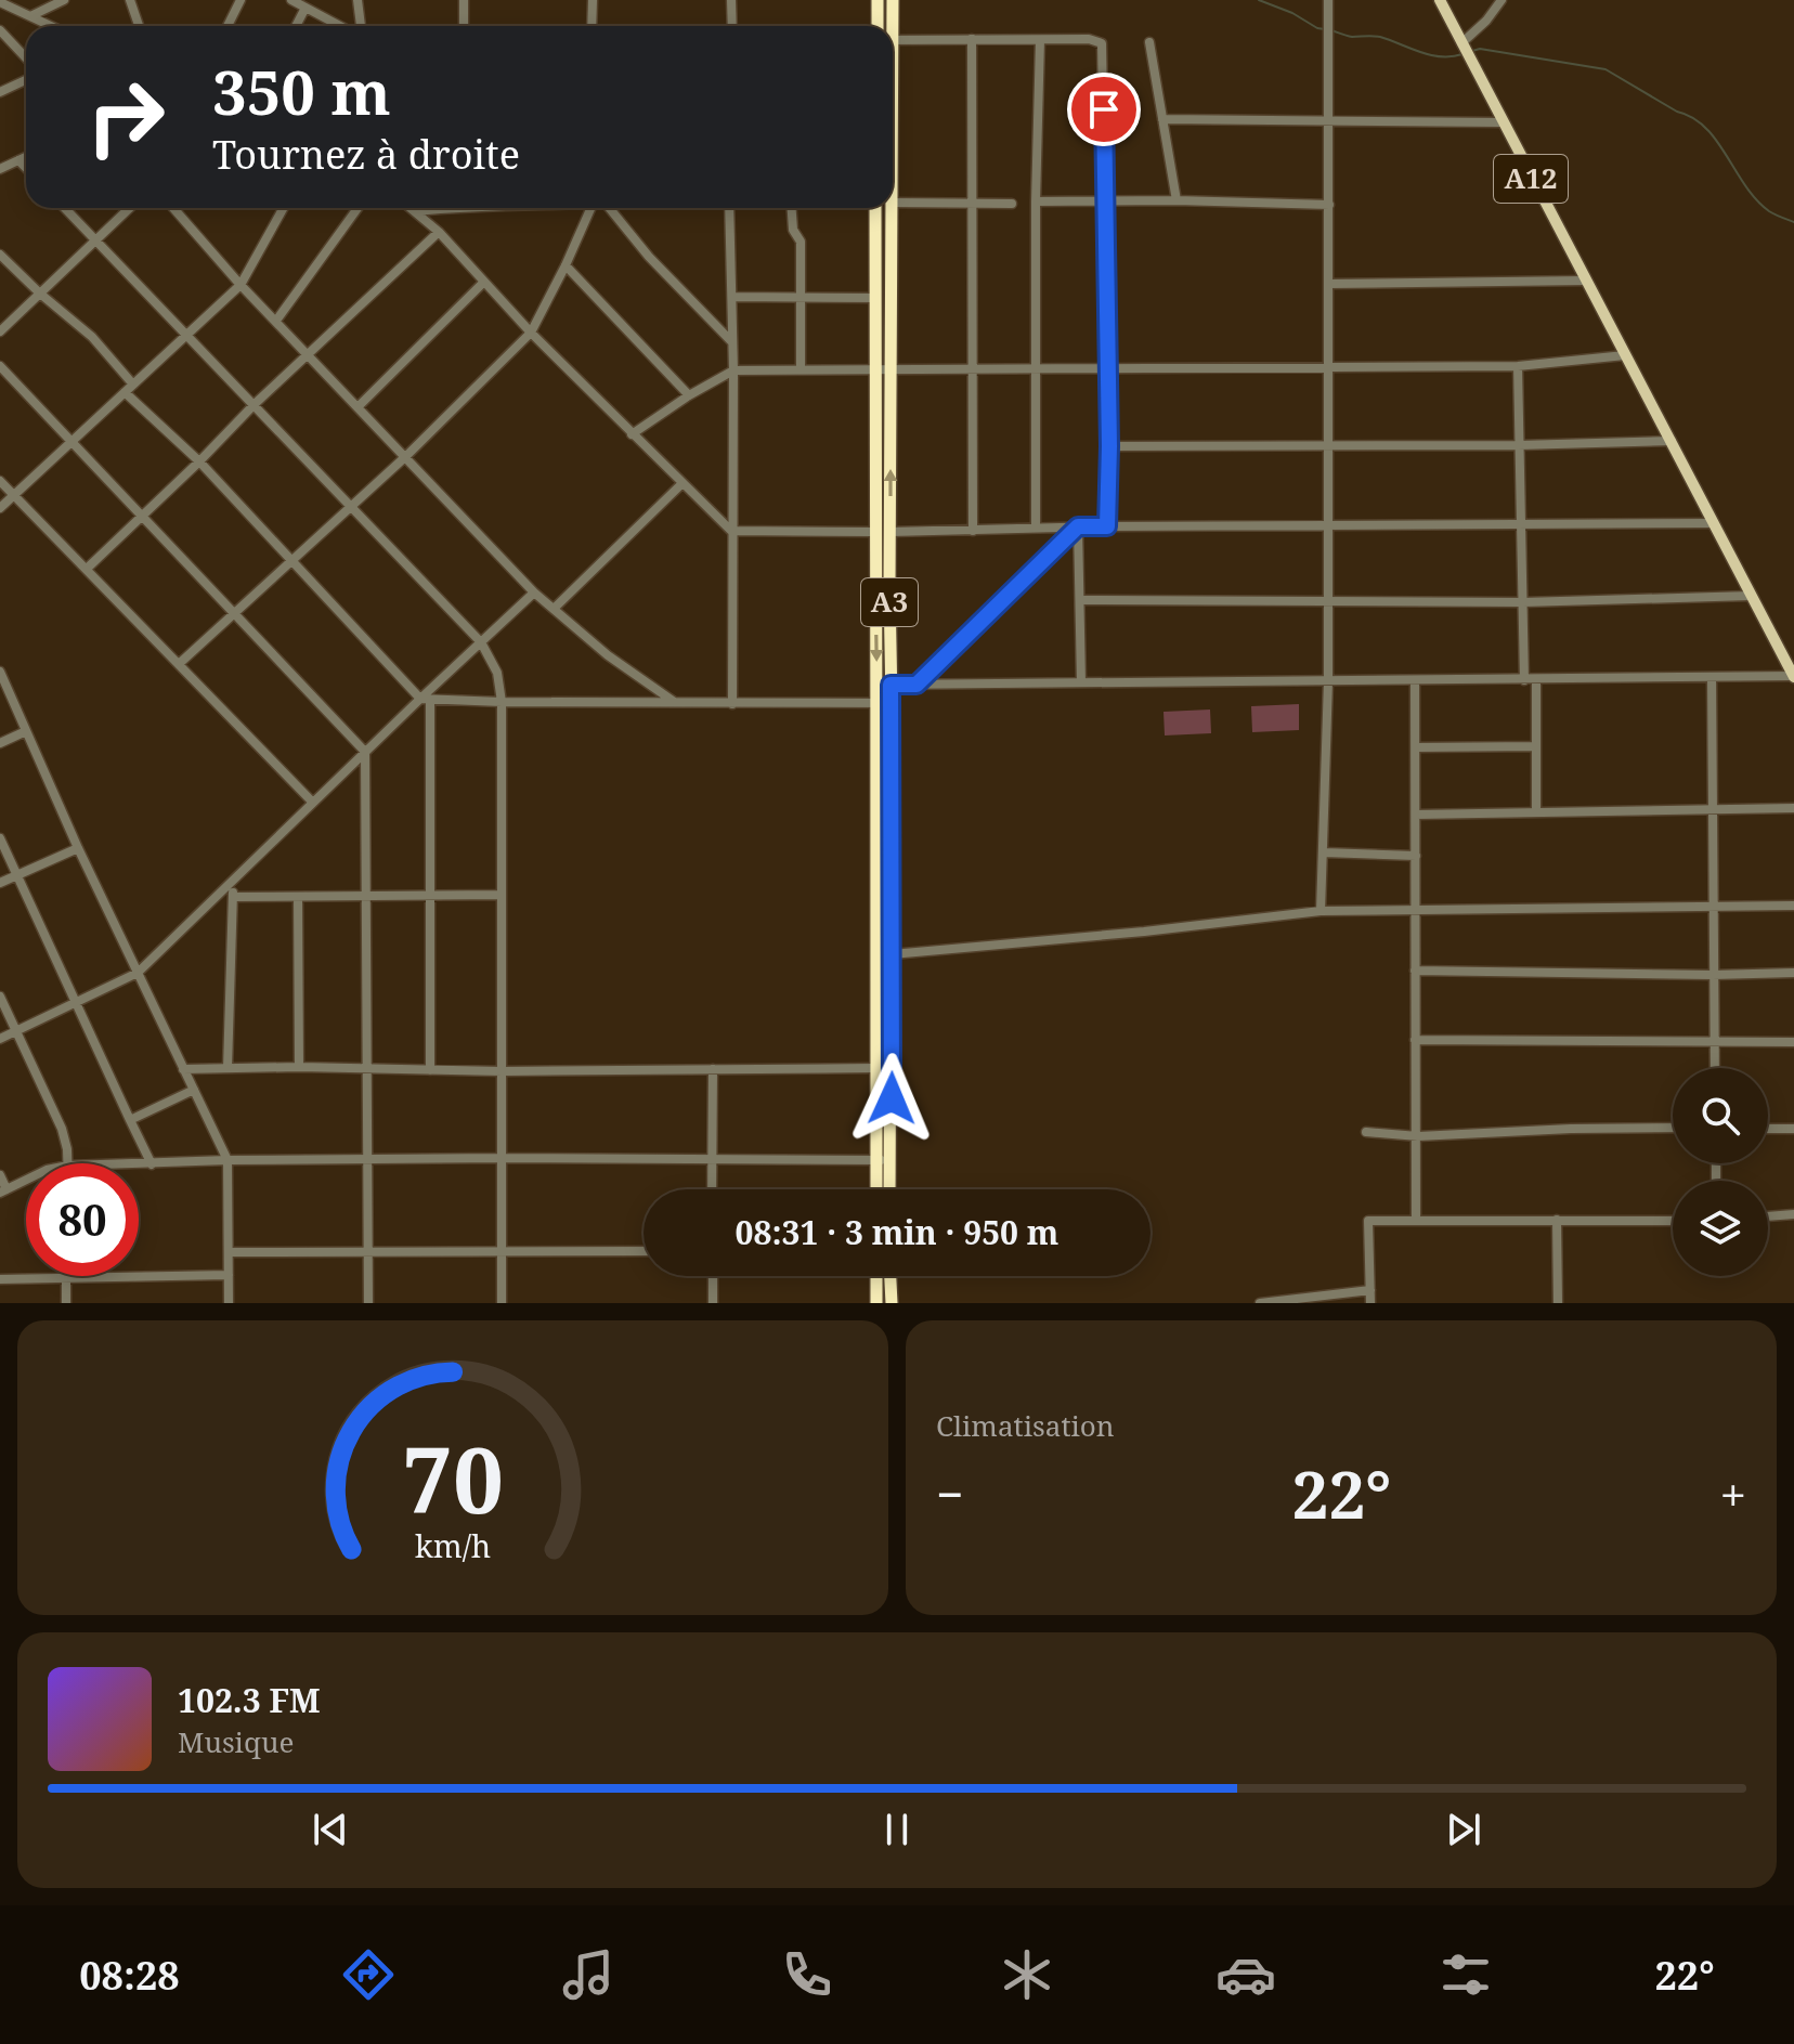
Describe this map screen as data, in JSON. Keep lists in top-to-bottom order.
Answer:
{
  "streets": {
    "highway": ["A3"],
    "main road": ["A12"]
  },
  "page": {
    "turn": ["350 m", "Tournez à droite"],
    "limit": "80",
    "trip": "08:31 · 3 min · 950 m",
    "tile": "Climatisation",
    "heat": ["−", "22°", "+"],
    "song": ["102.3 FM", "Musique"],
    "tabs": ["08:28", "22°"],
    "gauge": ["70", "km/h"]
  }
}
